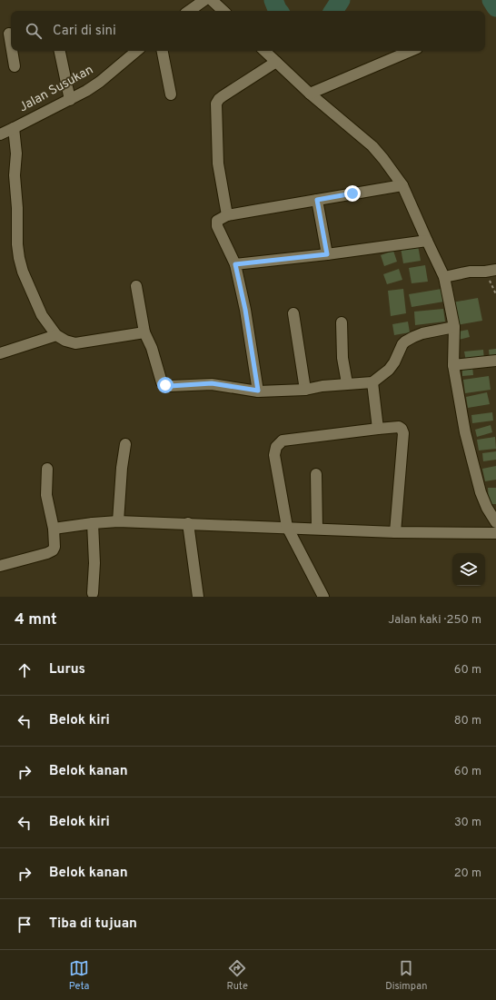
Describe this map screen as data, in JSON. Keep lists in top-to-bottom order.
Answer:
{
  "streets": {
    "street": ["Jalan Susukan"]
  },
  "page": {
    "search": "Cari di sini",
    "heading": ["4 mnt", "Jalan kaki · 250 m"],
    "list": [
      ["Lurus", "60 m"],
      ["Belok kiri", "80 m"],
      ["Belok kanan", "60 m"],
      ["Belok kiri", "30 m"],
      ["Belok kanan", "20 m"],
      "Tiba di tujuan"
    ],
    "nav": ["Peta", "Rute", "Disimpan"]
  }
}
